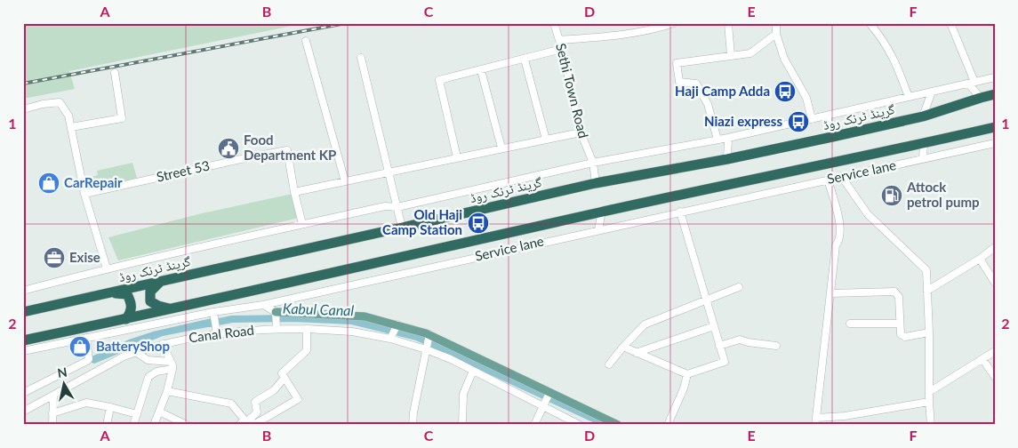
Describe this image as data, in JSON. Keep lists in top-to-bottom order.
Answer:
{
  "streets": {
    "highway": ["گرینڈ ٹرنک روڈ"],
    "street": [
      "Sethi Town Road",
      "Street 53",
      "Service lane",
      "Canal Road"
    ]
  },
  "crossings": [
    ["Sethi Town Road", "گرینڈ ٹرنک روڈ"]
  ],
  "water": ["Kabul Canal"],
  "places": {
    "bus stop": ["Haji Camp Adda", "Niazi express", "Old Haji Camp Station"],
    "public building": ["Food Department KP"],
    "shop": ["CarRepair", "BatteryShop"],
    "fuel station": ["Attock petrol pump"],
    "office": ["Exise"]
  },
  "north": "top",
  "grid": {
    "columns": [
      "A",
      "B",
      "C",
      "D",
      "E",
      "F"
    ],
    "rows": ["1", "2"]
  }
}
